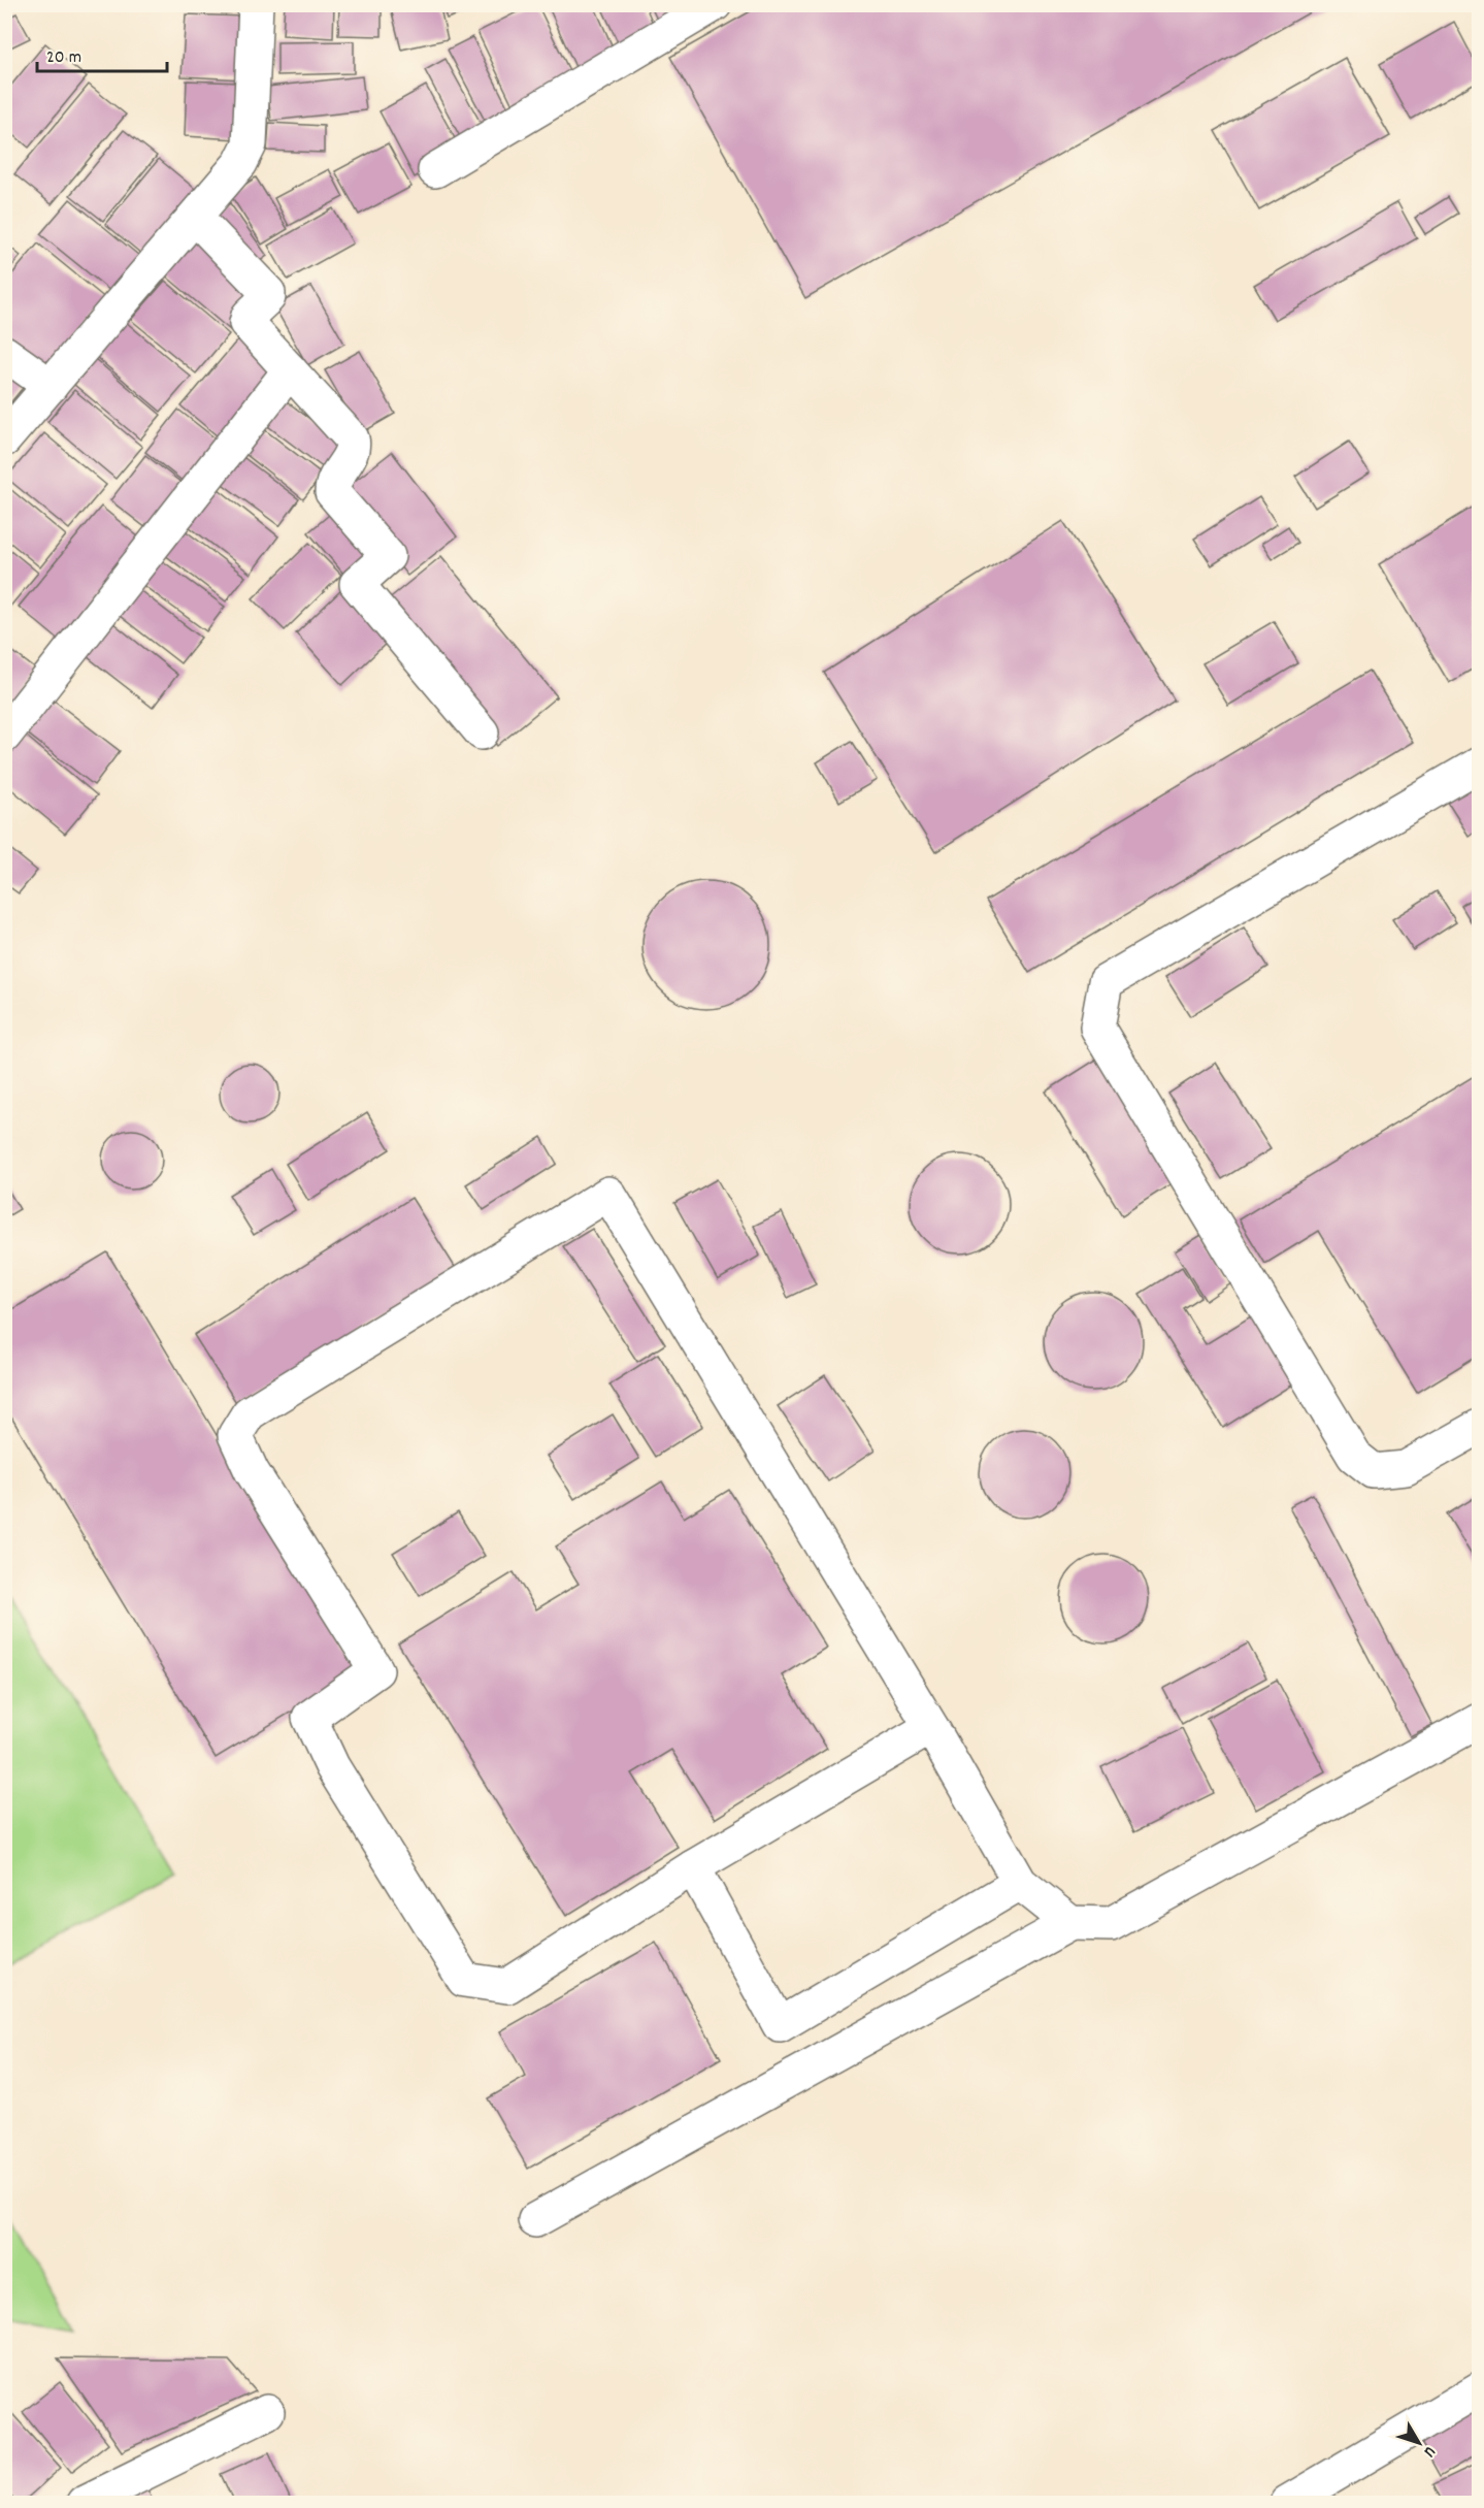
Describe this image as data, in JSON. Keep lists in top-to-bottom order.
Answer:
{
  "scale_bar": "20 m",
  "north": "bottom right"
}
